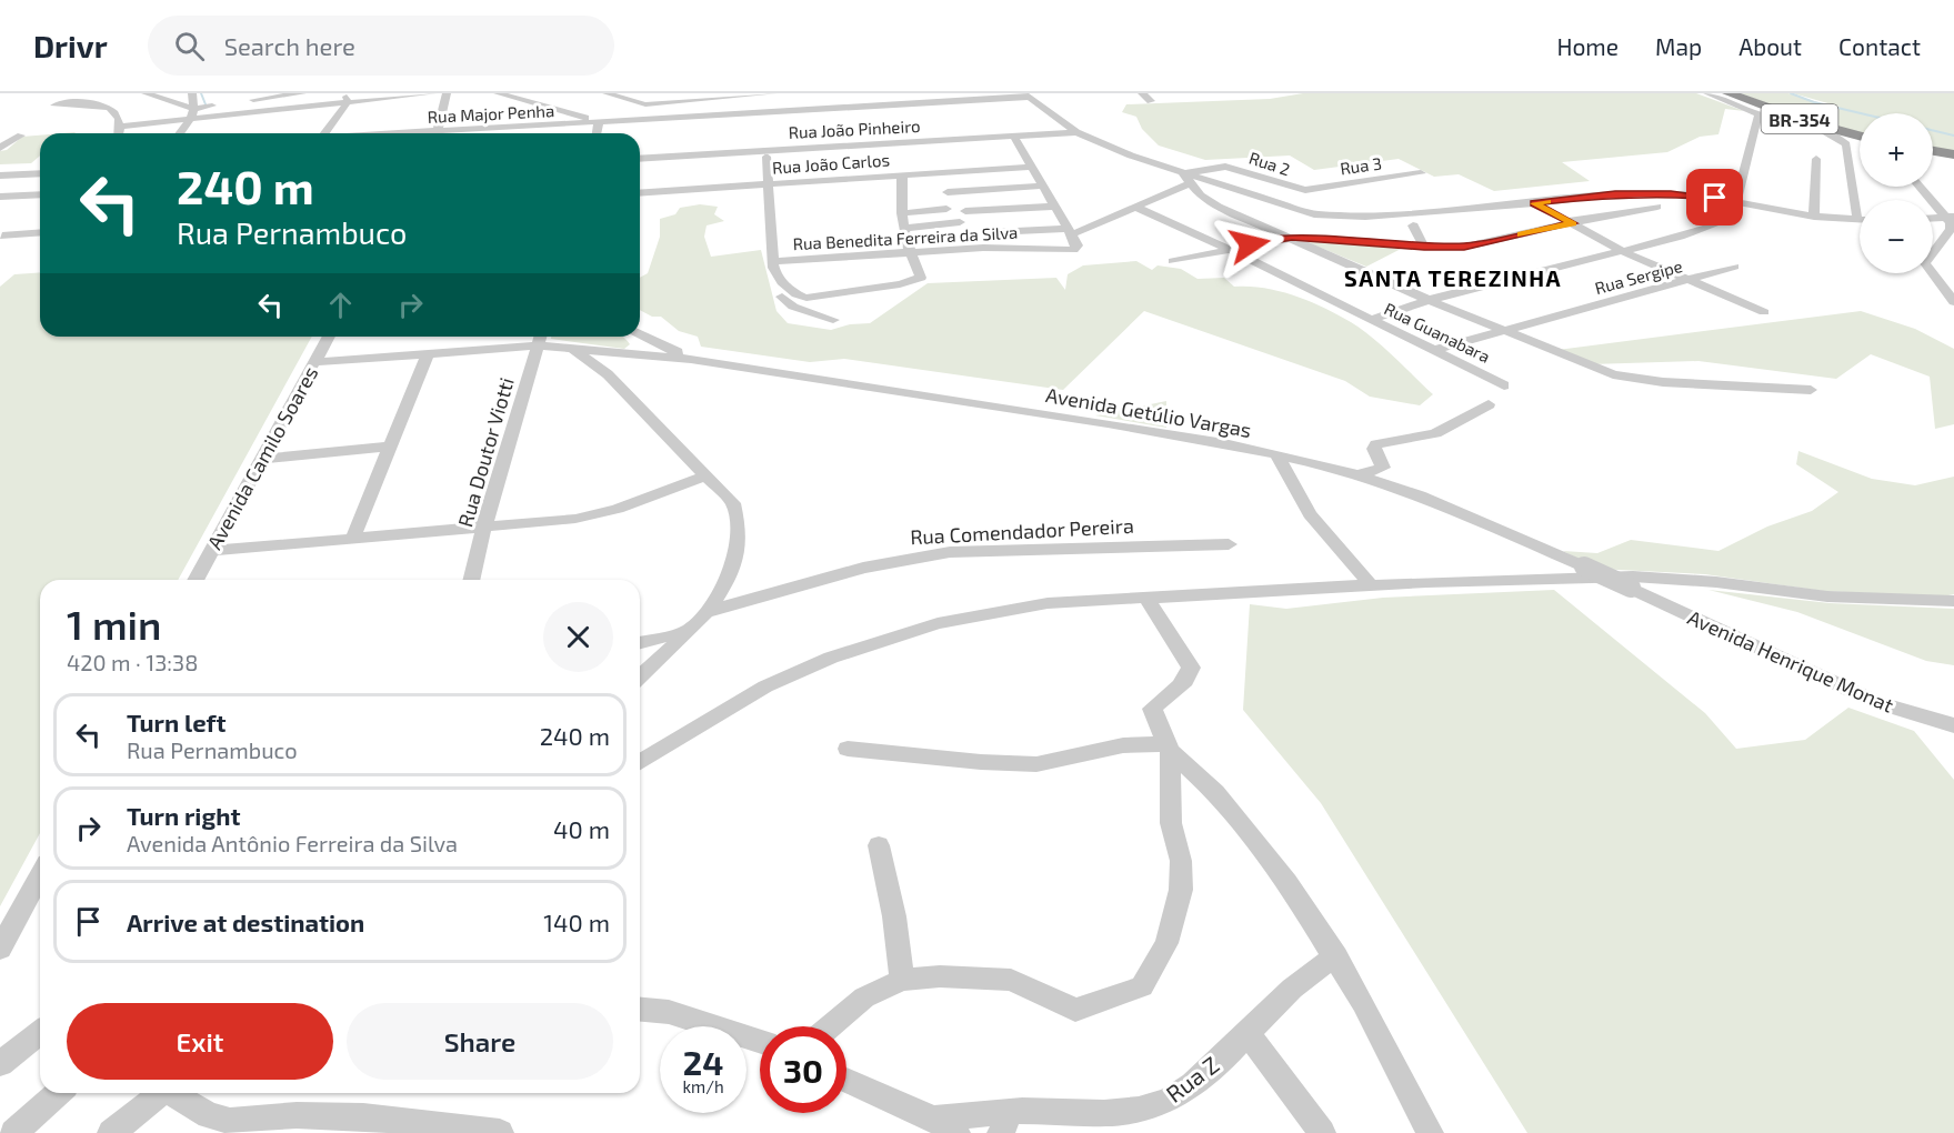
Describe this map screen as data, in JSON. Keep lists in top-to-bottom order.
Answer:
{
  "streets": {
    "highway": ["BR-354"],
    "street": [
      "Rua Major Penha",
      "Rua João Pinheiro",
      "Rua João Carlos",
      "Rua 2",
      "Rua 3",
      "Rua Benedita Ferreira da Silva",
      "Rua Sergipe",
      "Rua Guanabara",
      "Avenida Getúlio Vargas",
      "Rua Doutor Viotti",
      "Avenida Camilo Soares",
      "Rua Comendador Pereira",
      "Avenida Henrique Monat",
      "Rua Z"
    ]
  },
  "crossings": [
    ["Rua 2", "Rua 3"],
    ["Rua Sergipe", "Rua Guanabara"],
    ["Avenida Getúlio Vargas", "Avenida Henrique Monat"]
  ],
  "districts": ["SANTA TEREZINHA"],
  "page": {
    "header": "Drivr",
    "search": "Search here",
    "nav": [
      "Home",
      "Map",
      "About",
      "Contact"
    ],
    "map_buttons": ["+", "−"],
    "turn": ["240 m", "Rua Pernambuco"],
    "heading": ["1 min", "420 m · 13:38"],
    "list": [
      {
        "name": "Turn left",
        "note": "Rua Pernambuco",
        "value": "240 m"
      },
      {
        "name": "Turn right",
        "note": "Avenida Antônio Ferreira da Silva",
        "value": "40 m"
      },
      {
        "name": "Arrive at destination",
        "value": "140 m"
      }
    ],
    "buttons": ["Exit", "Share"],
    "speed": "24 km/h",
    "limit": "30"
  }
}
